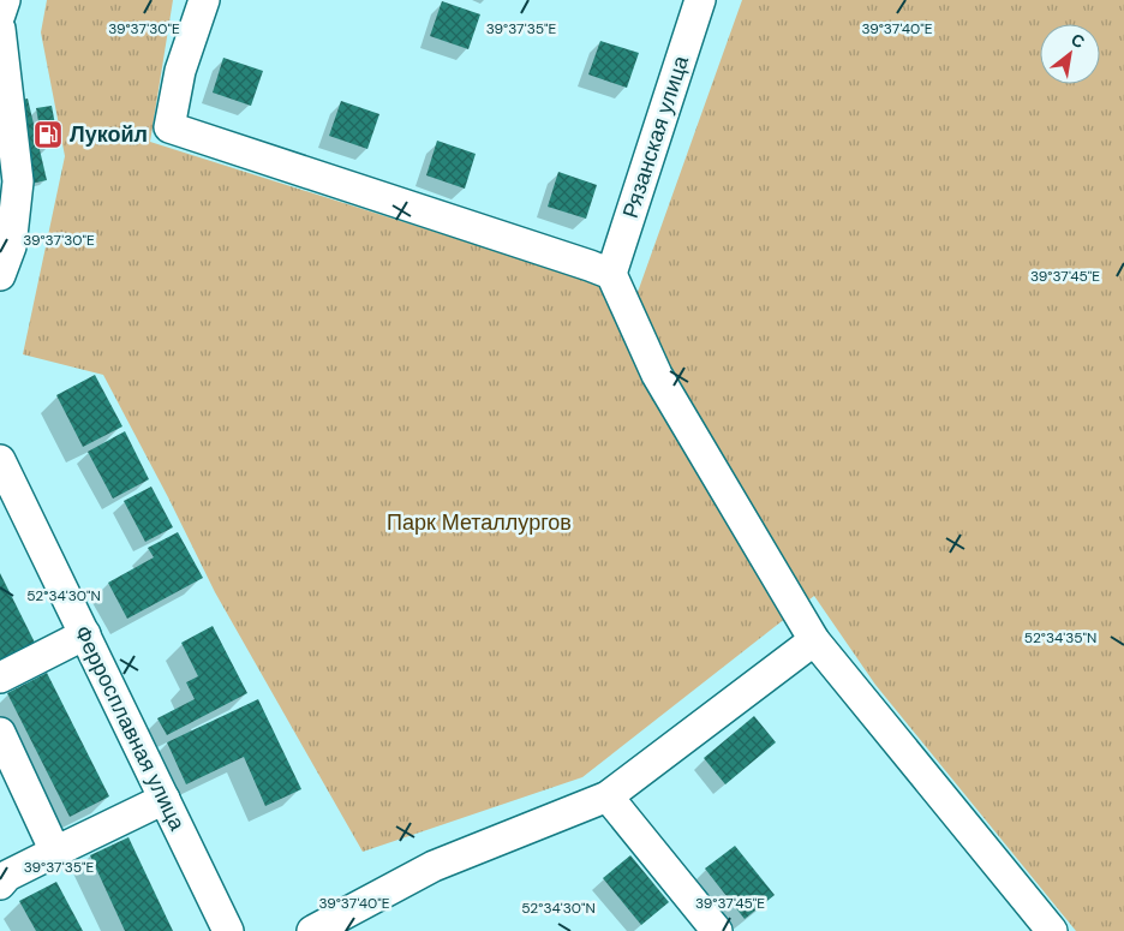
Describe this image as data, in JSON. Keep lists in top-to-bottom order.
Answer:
{
  "streets": {
    "street": ["Рязанская улица", "Ферросплавная улица"]
  },
  "parks": ["Парк Металлургов"],
  "places": {
    "fuel station": ["Лукойл"]
  },
  "north": "top right",
  "coordinates": [
    "39°37'30\"E",
    "39°37'35\"E",
    "39°37'40\"E",
    "39°37'45\"E",
    "52°34'30\"N",
    "52°34'35\"N"
  ]
}
